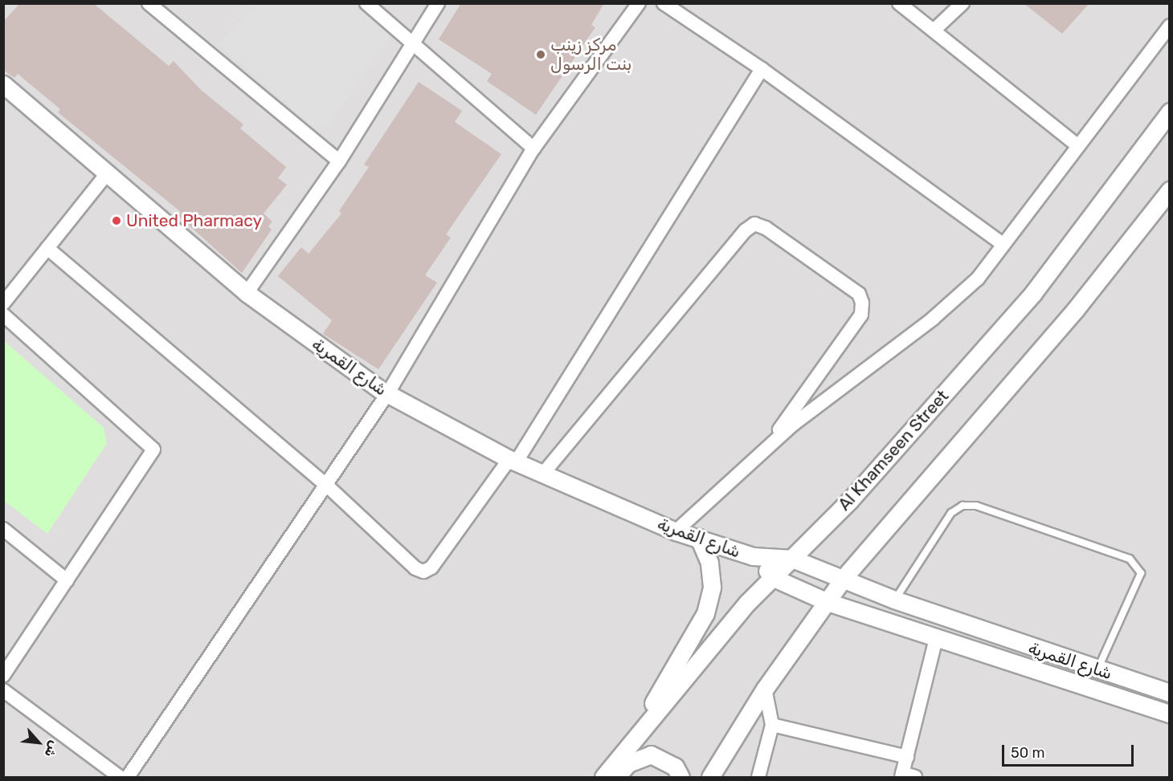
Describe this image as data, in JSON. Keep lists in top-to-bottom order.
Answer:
{
  "streets": {
    "street": ["شارع القمرية", "Al Khamseen Street"]
  },
  "crossings": [
    ["شارع القمرية", "Al Khamseen Street"]
  ],
  "places": ["مركز زينب بنت الرسول", "United Pharmacy"],
  "scale_bar": "50 m",
  "north": "bottom right"
}
